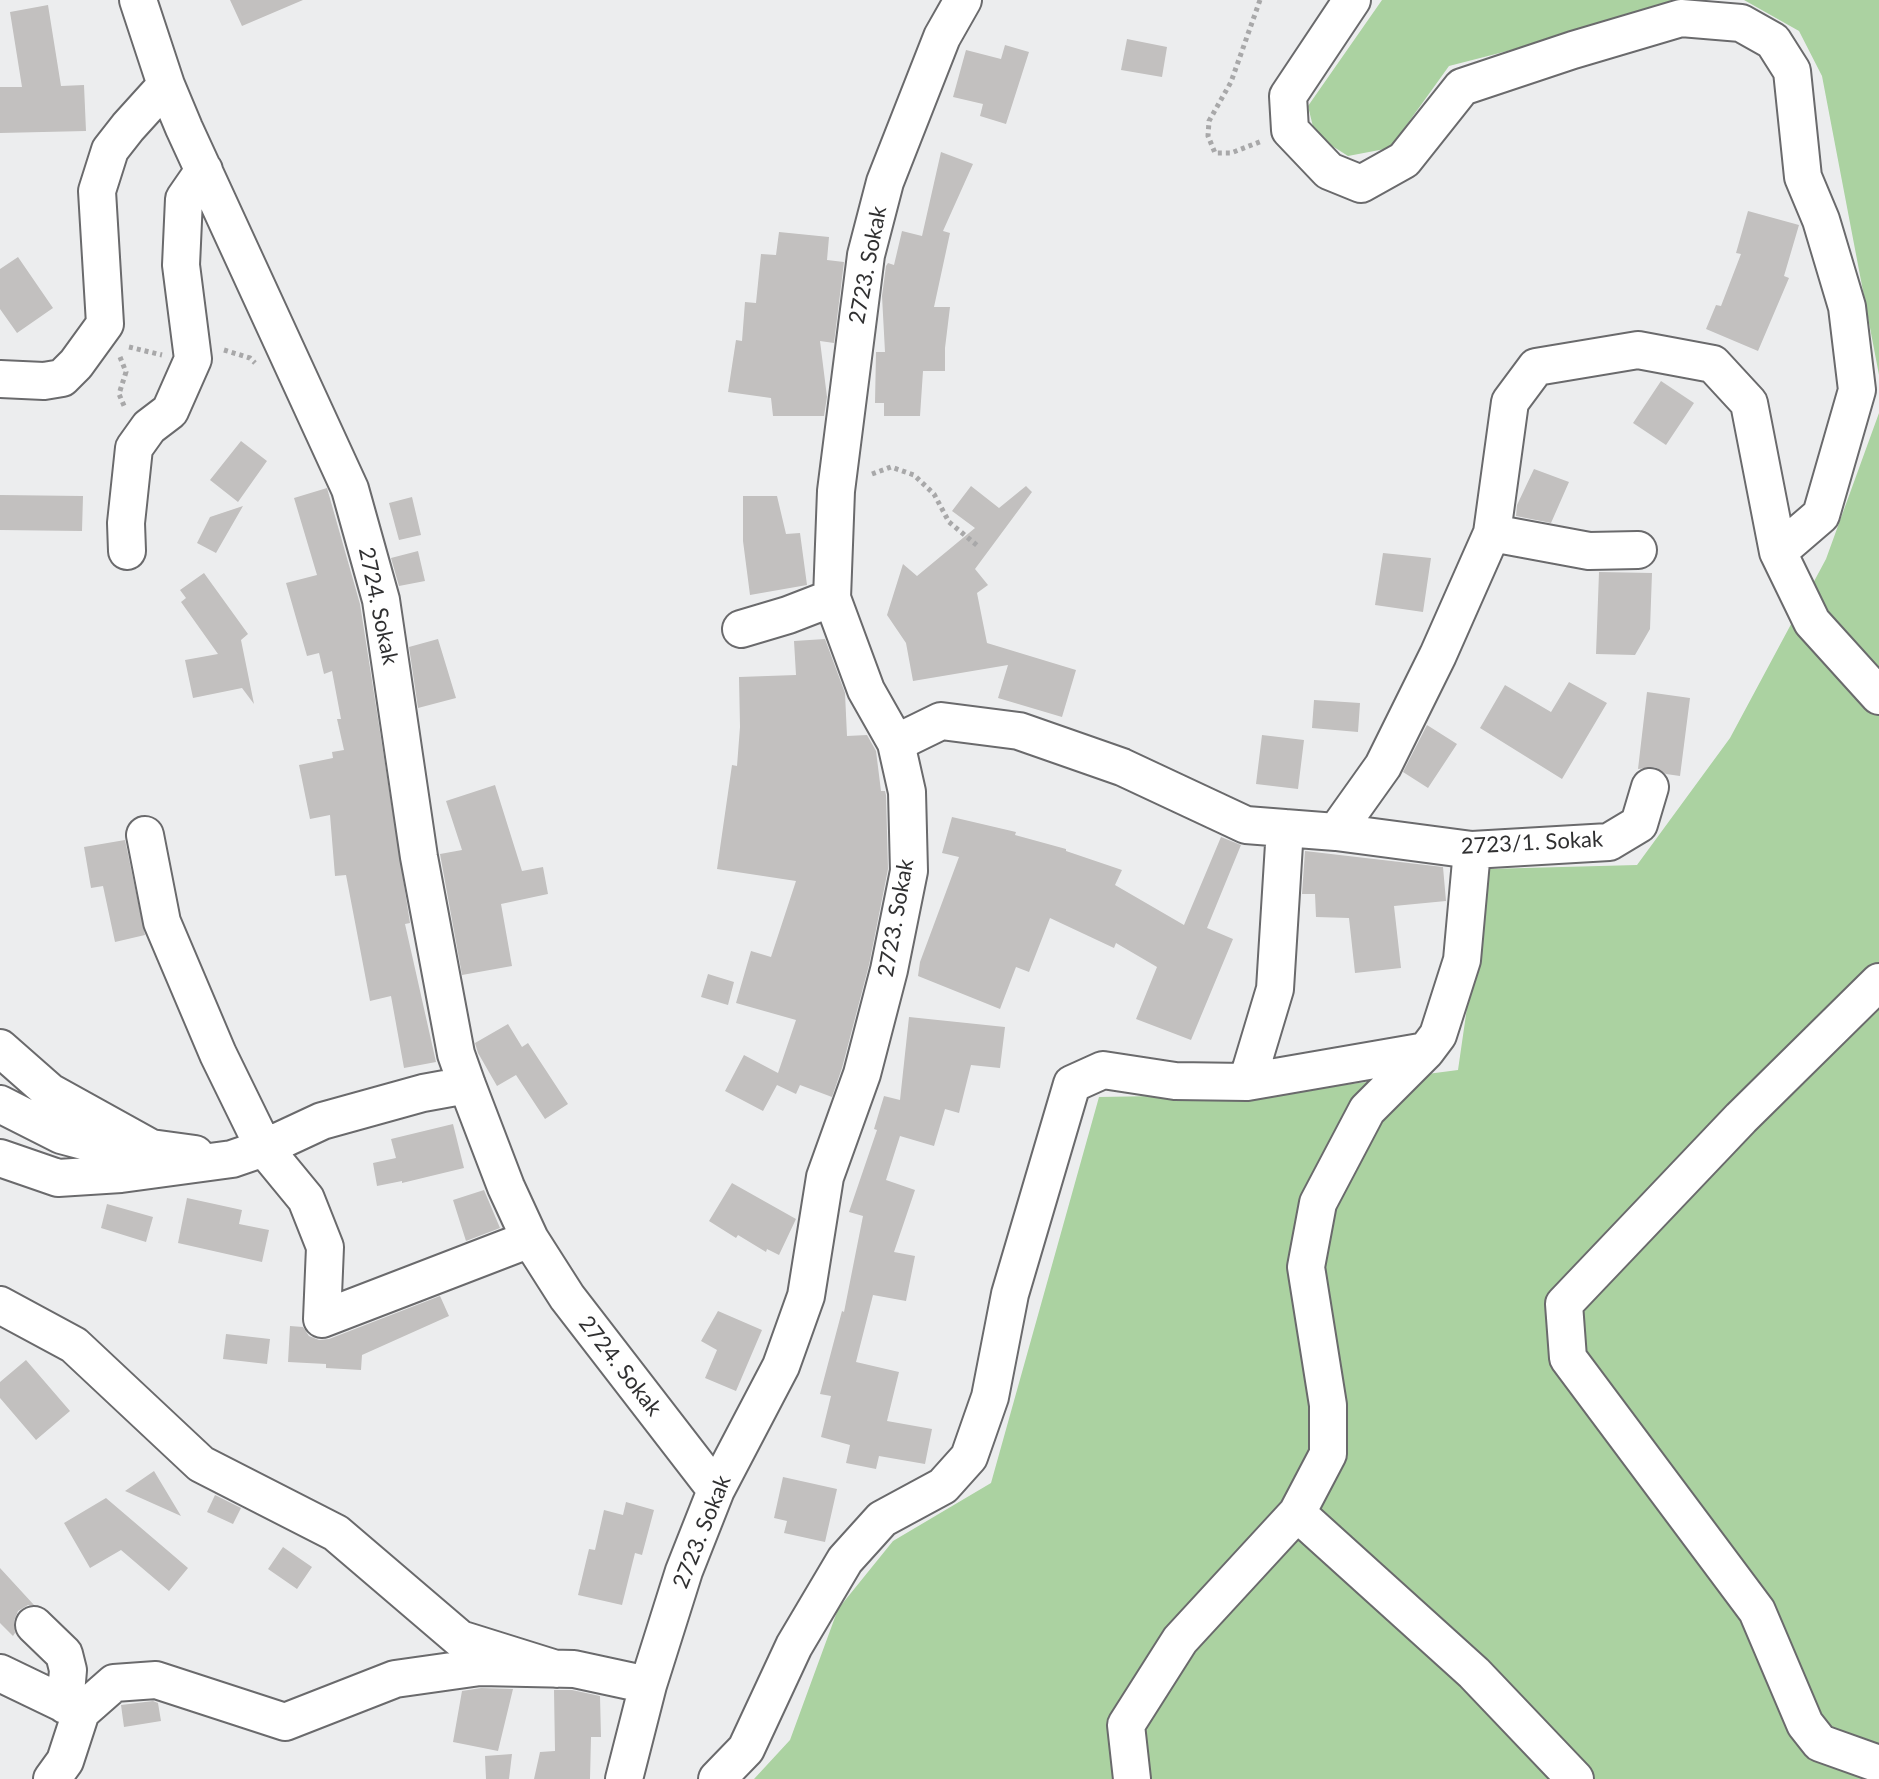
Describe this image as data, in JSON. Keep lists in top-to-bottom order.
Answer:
{
  "streets": {
    "street": ["2723. Sokak", "2724. Sokak", "2723/1. Sokak"]
  },
  "crossings": [
    ["2723. Sokak", "2724. Sokak"],
    ["2723. Sokak", "2723/1. Sokak"]
  ]
}
